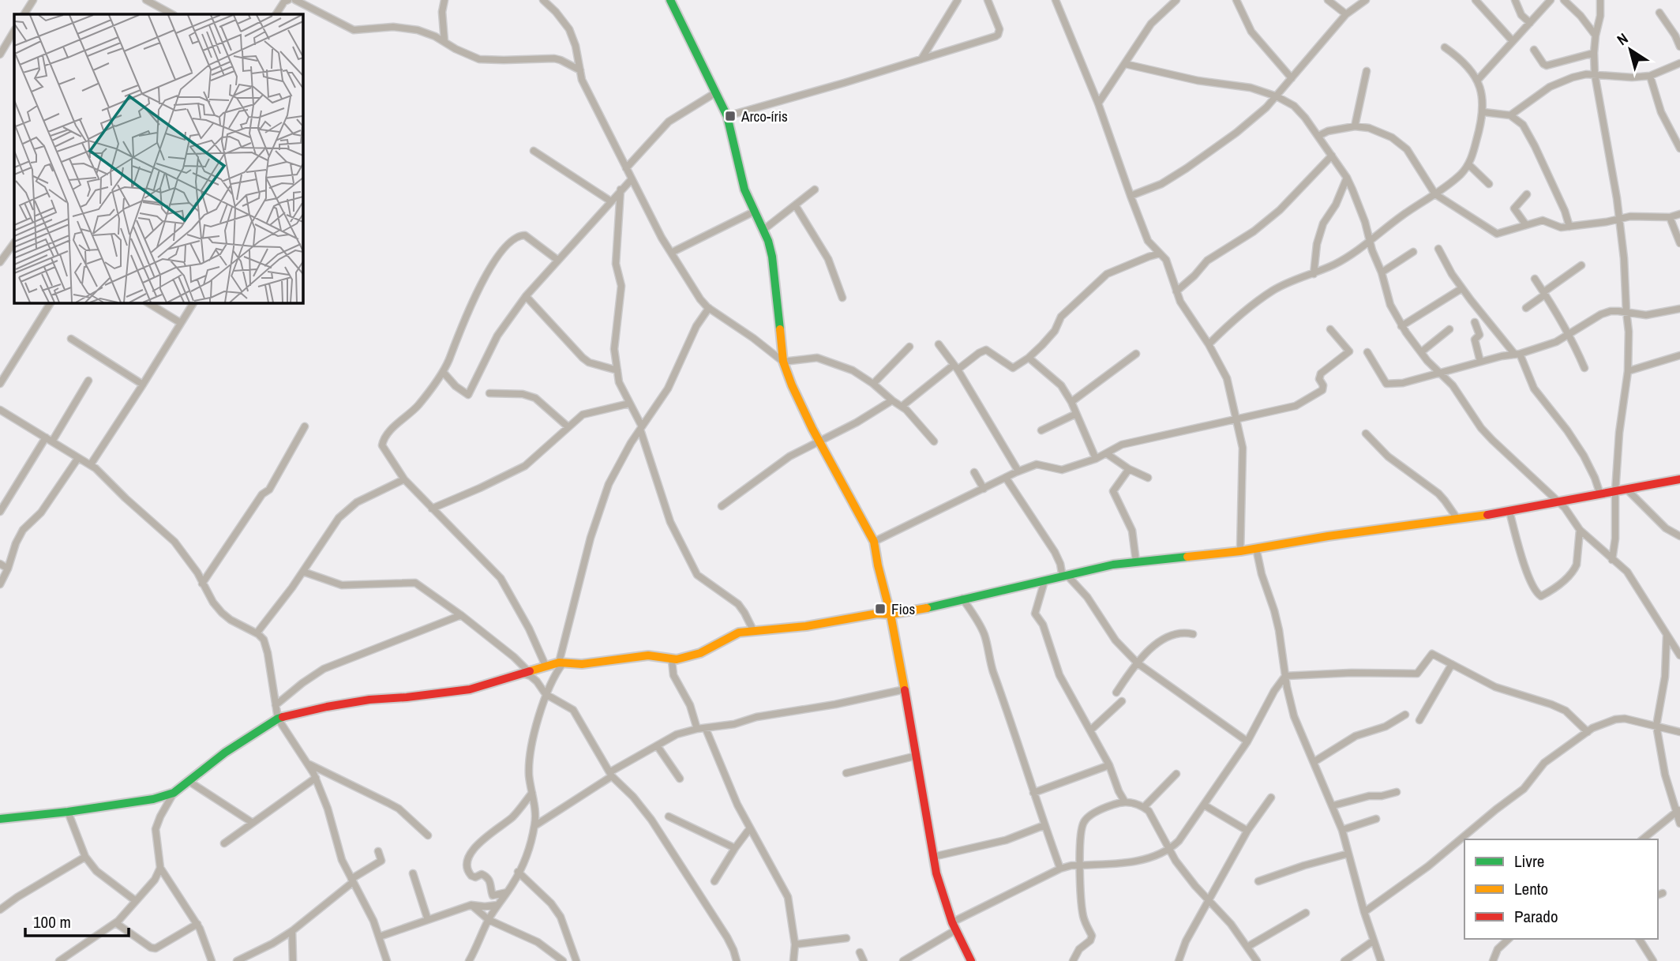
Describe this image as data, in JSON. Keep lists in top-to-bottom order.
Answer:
{
  "places": {
    "transit": ["Arco-íris", "Fios"]
  },
  "legend": ["Livre", "Lento", "Parado"],
  "scale_bar": "100 m",
  "north": "top left"
}
